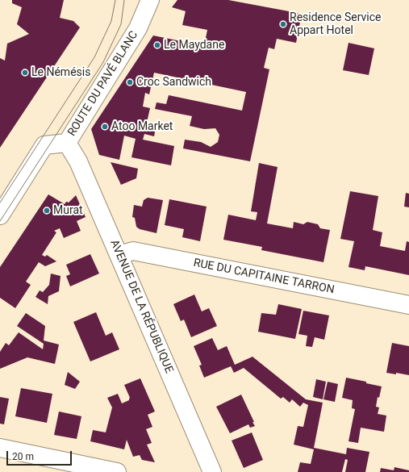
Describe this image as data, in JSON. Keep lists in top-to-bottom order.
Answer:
{
  "streets": {
    "street": ["ROUTE DU PAVÉ BLANC", "RUE DU CAPITAINE TARRON", "AVENUE DE LA RÉPUBLIQUE"]
  },
  "crossings": [
    ["ROUTE DU PAVÉ BLANC", "AVENUE DE LA RÉPUBLIQUE"],
    ["RUE DU CAPITAINE TARRON", "AVENUE DE LA RÉPUBLIQUE"]
  ],
  "places": [
    "Residence Service Appart Hotel",
    "Le Maydane",
    "Le Némésis",
    "Croc Sandwich",
    "Atoo Market",
    "Murat"
  ],
  "scale_bar": "20 m"
}
